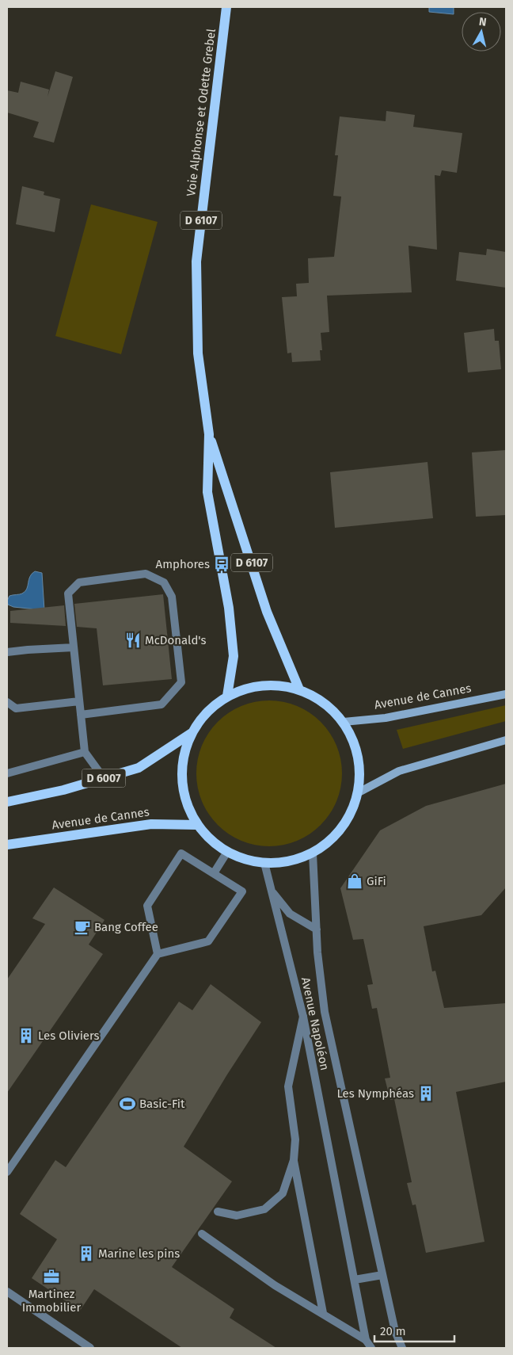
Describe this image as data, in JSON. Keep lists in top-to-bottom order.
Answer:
{
  "streets": {
    "main road": [
      "Voie Alphonse et Odette Grebel",
      "D 6107",
      "Avenue de Cannes",
      "D 6007"
    ],
    "street": ["Avenue Napoléon"]
  },
  "places": {
    "bus stop": ["Amphores"],
    "restaurant": ["McDonald's"],
    "shop": ["GiFi"],
    "cafe": ["Bang Coffee"],
    "building": ["Les Oliviers", "Les Nymphéas", "Marine les pins"],
    "sports": ["Basic-Fit"],
    "office": ["Martinez Immobilier"]
  },
  "scale_bar": "20 m",
  "north": "top"
}
